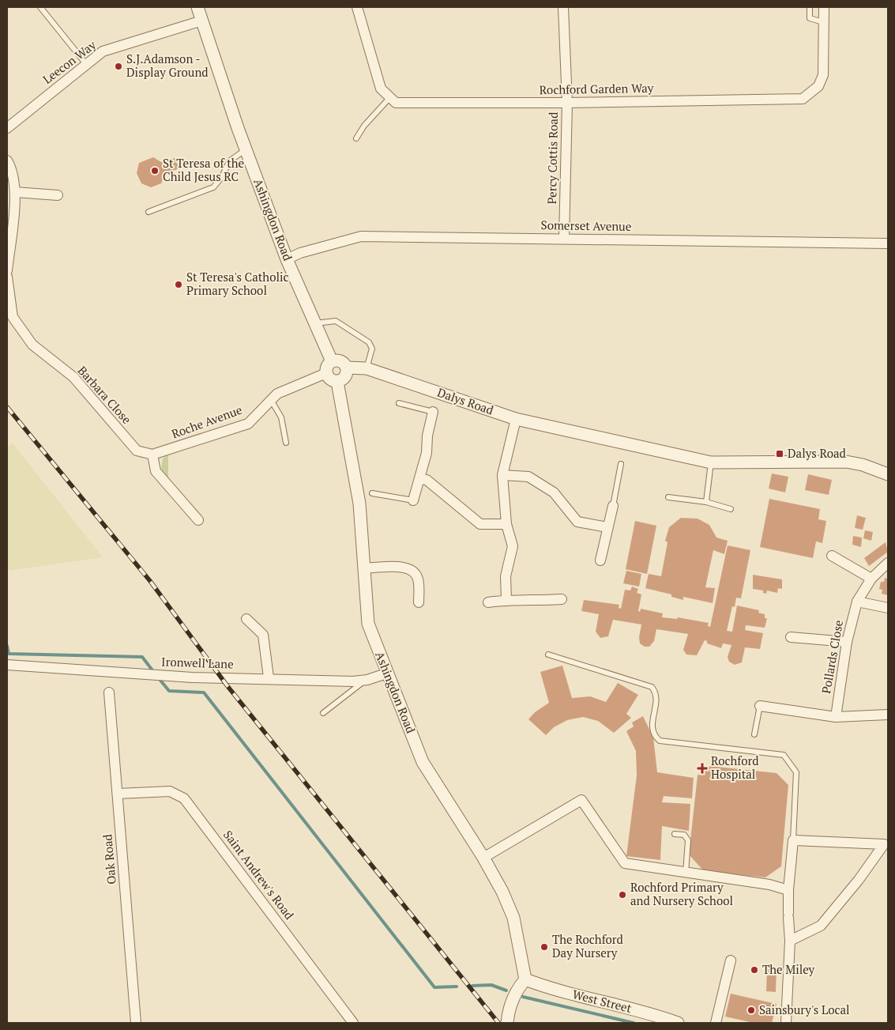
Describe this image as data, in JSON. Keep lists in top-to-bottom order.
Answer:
{
  "streets": {
    "street": [
      "Leecon Way",
      "Rochford Garden Way",
      "Percy Cottis Road",
      "Ashingdon Road",
      "Somerset Avenue",
      "Barbara Close",
      "Dalys Road",
      "Roche Avenue",
      "Pollards Close",
      "Ironwell Lane",
      "Oak Road",
      "Saint Andrew's Road",
      "West Street"
    ]
  },
  "crossings": [
    ["Leecon Way", "Ashingdon Road"],
    ["Rochford Garden Way", "Percy Cottis Road"],
    ["Percy Cottis Road", "Somerset Avenue"],
    ["Ashingdon Road", "Somerset Avenue"],
    ["Ashingdon Road", "Dalys Road"],
    ["Ashingdon Road", "Roche Avenue"],
    ["Ashingdon Road", "Ironwell Lane"],
    ["Ashingdon Road", "West Street"],
    ["Barbara Close", "Roche Avenue"],
    ["Dalys Road", "Roche Avenue"],
    ["Oak Road", "Saint Andrew's Road"]
  ],
  "places": {
    "other": [
      "S.J.Adamson - Display Ground",
      "St Teresa of the Child Jesus RC",
      "St Teresa's Catholic Primary School",
      "Rochford Primary and Nursery School",
      "The Rochford Day Nursery",
      "The Miley",
      "Sainsbury's Local"
    ],
    "transit": ["Dalys Road"],
    "health": ["Rochford Hospital"]
  }
}
